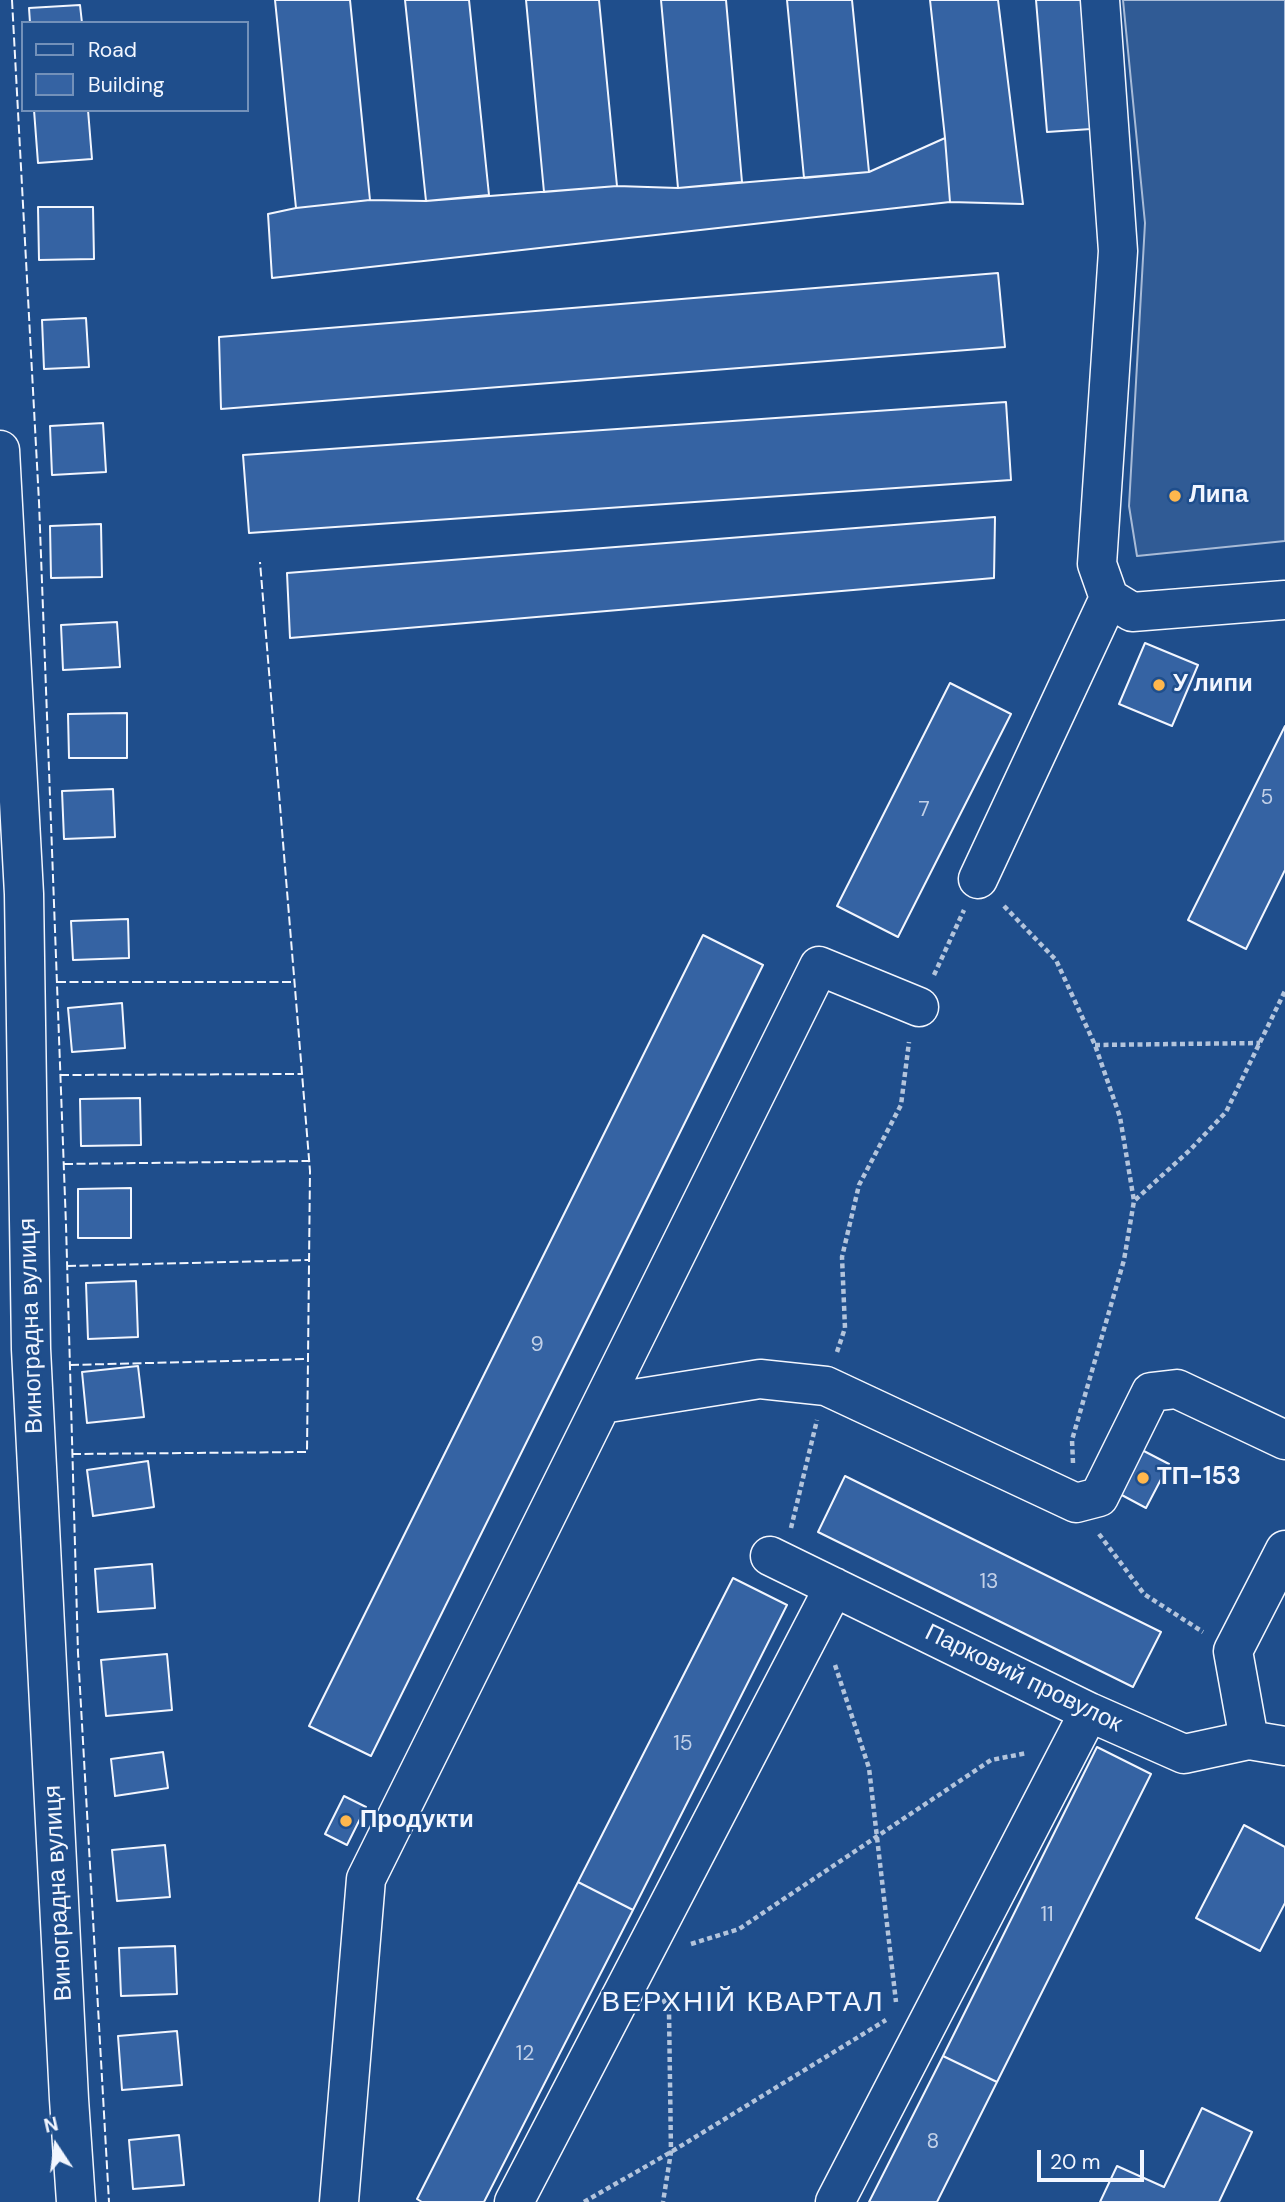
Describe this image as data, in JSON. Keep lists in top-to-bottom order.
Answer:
{
  "streets": {
    "street": ["Виноградна вулиця", "Парковий провулок"]
  },
  "districts": ["ВЕРХНІЙ КВАРТАЛ"],
  "places": [
    "Липа",
    "У липи",
    "ТП-153",
    "Продукти"
  ],
  "house_numbers": [
    "5",
    "7",
    "9",
    "13",
    "15",
    "11",
    "12",
    "8"
  ],
  "legend": ["Road", "Building"],
  "scale_bar": "20 m",
  "north": "top"
}
